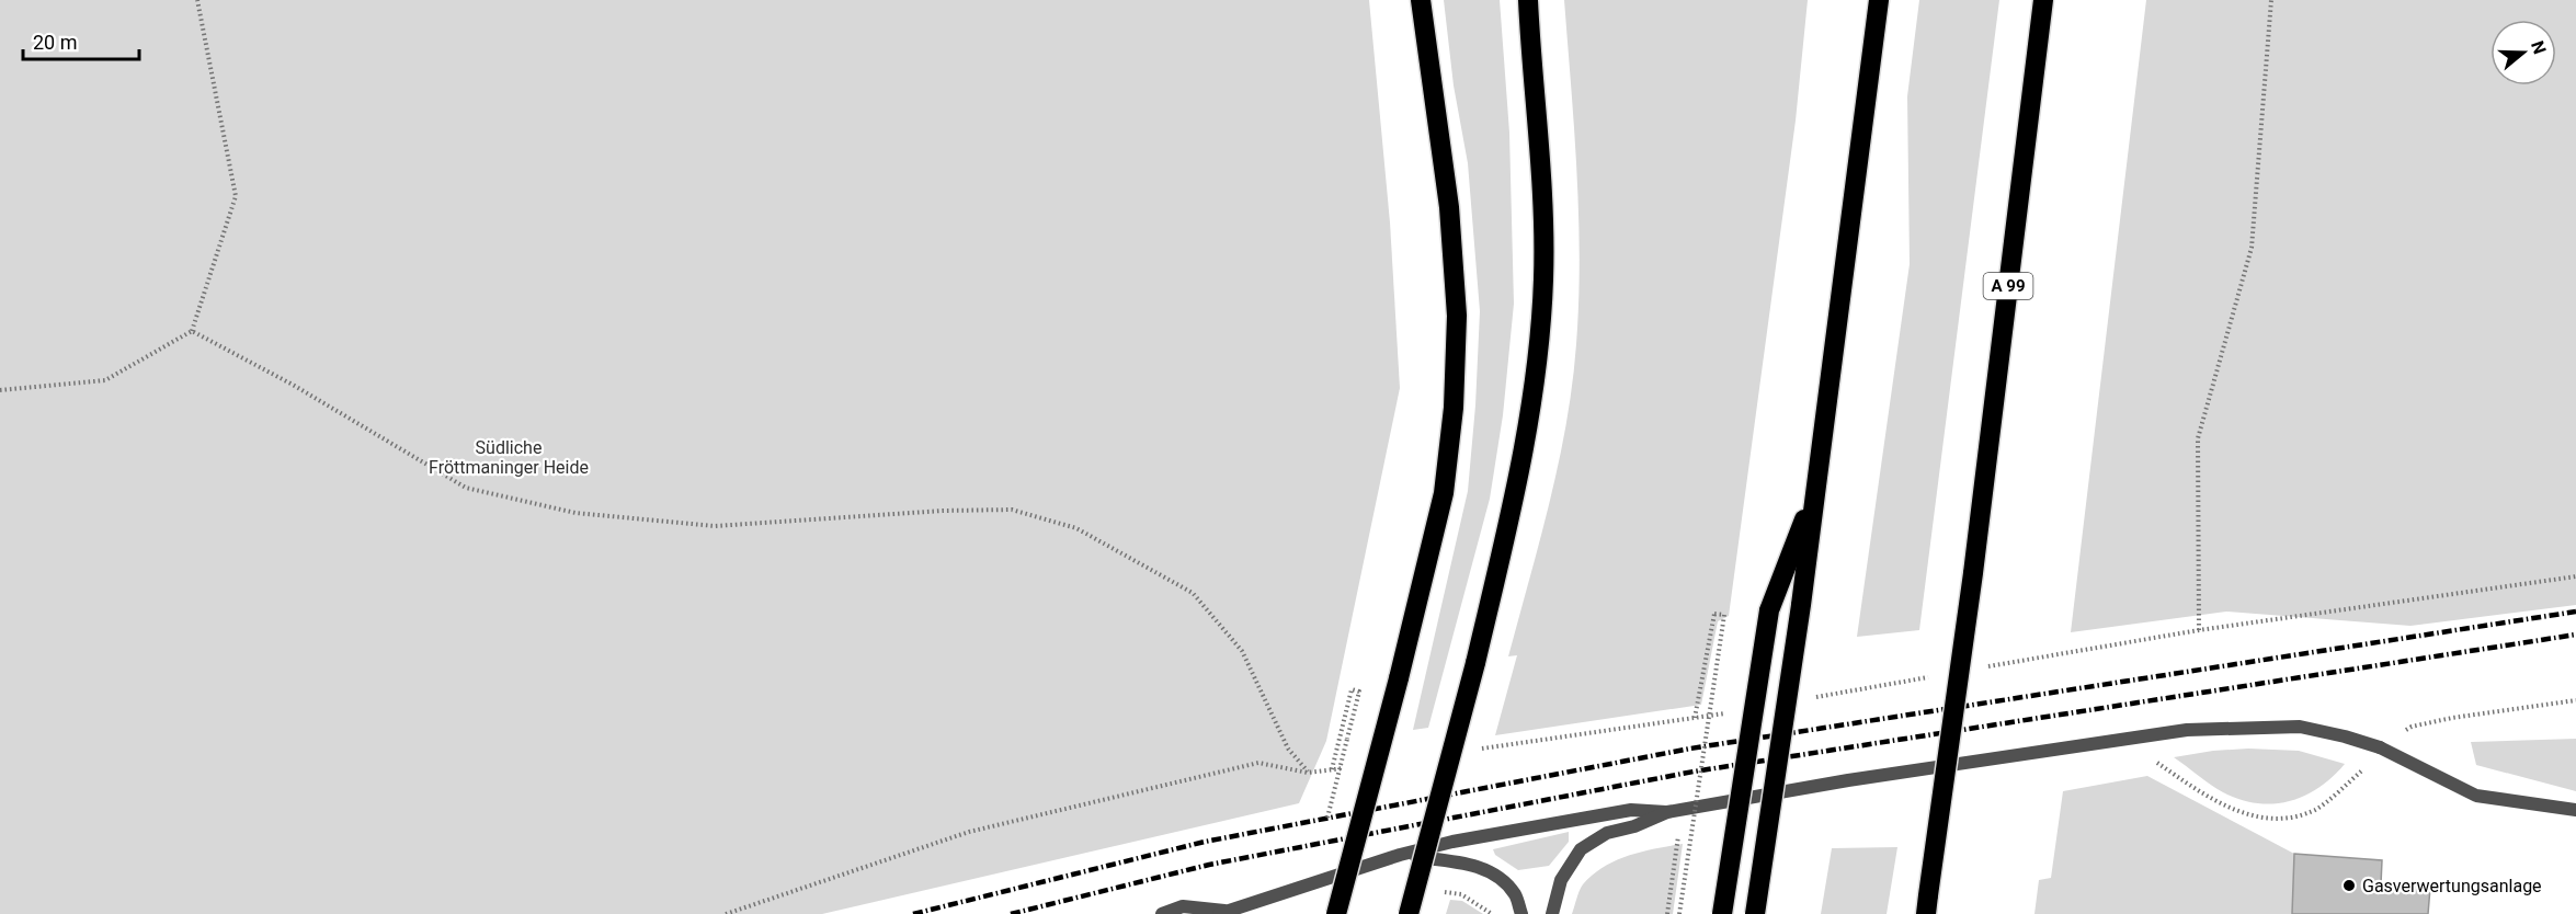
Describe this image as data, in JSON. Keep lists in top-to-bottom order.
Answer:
{
  "streets": {
    "highway": ["A 99"]
  },
  "parks": ["Südliche Fröttmaninger Heide"],
  "places": ["Gasverwertungsanlage"],
  "scale_bar": "20 m",
  "north": "right"
}
